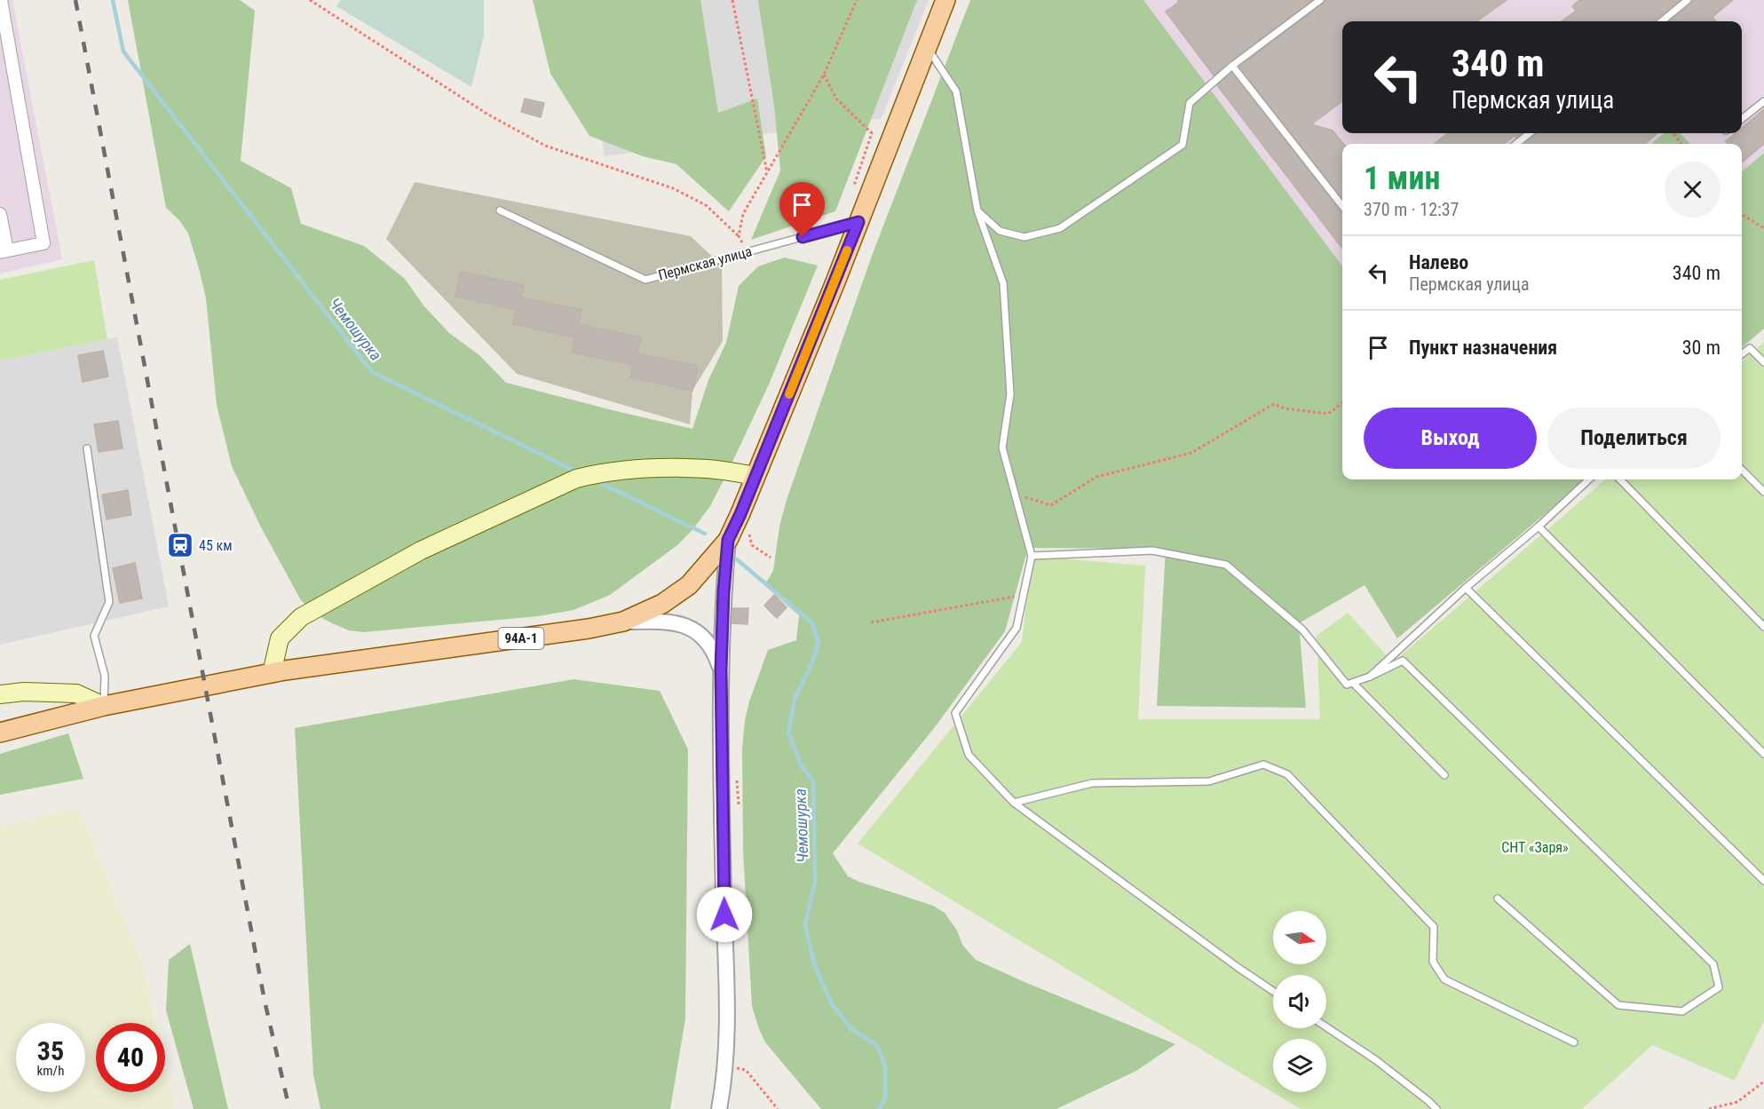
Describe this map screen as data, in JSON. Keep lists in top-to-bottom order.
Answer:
{
  "streets": {
    "main road": ["94А-1"],
    "lane": ["Пермская улица"]
  },
  "crossings": [
    ["Пермская улица", "94А-1"]
  ],
  "water": ["Чемошурка"],
  "parks": ["СНТ «Заря»"],
  "places": {
    "station": ["45 км"]
  },
  "north": "right",
  "page": {
    "turn": ["340 m", "Пермская улица"],
    "heading": ["1 мин", "370 m · 12:37"],
    "list": [
      {
        "name": "Налево",
        "note": "Пермская улица",
        "value": "340 m"
      },
      {
        "name": "Пункт назначения",
        "value": "30 m"
      }
    ],
    "buttons": ["Выход", "Поделиться"],
    "speed": "35 km/h",
    "limit": "40"
  }
}
